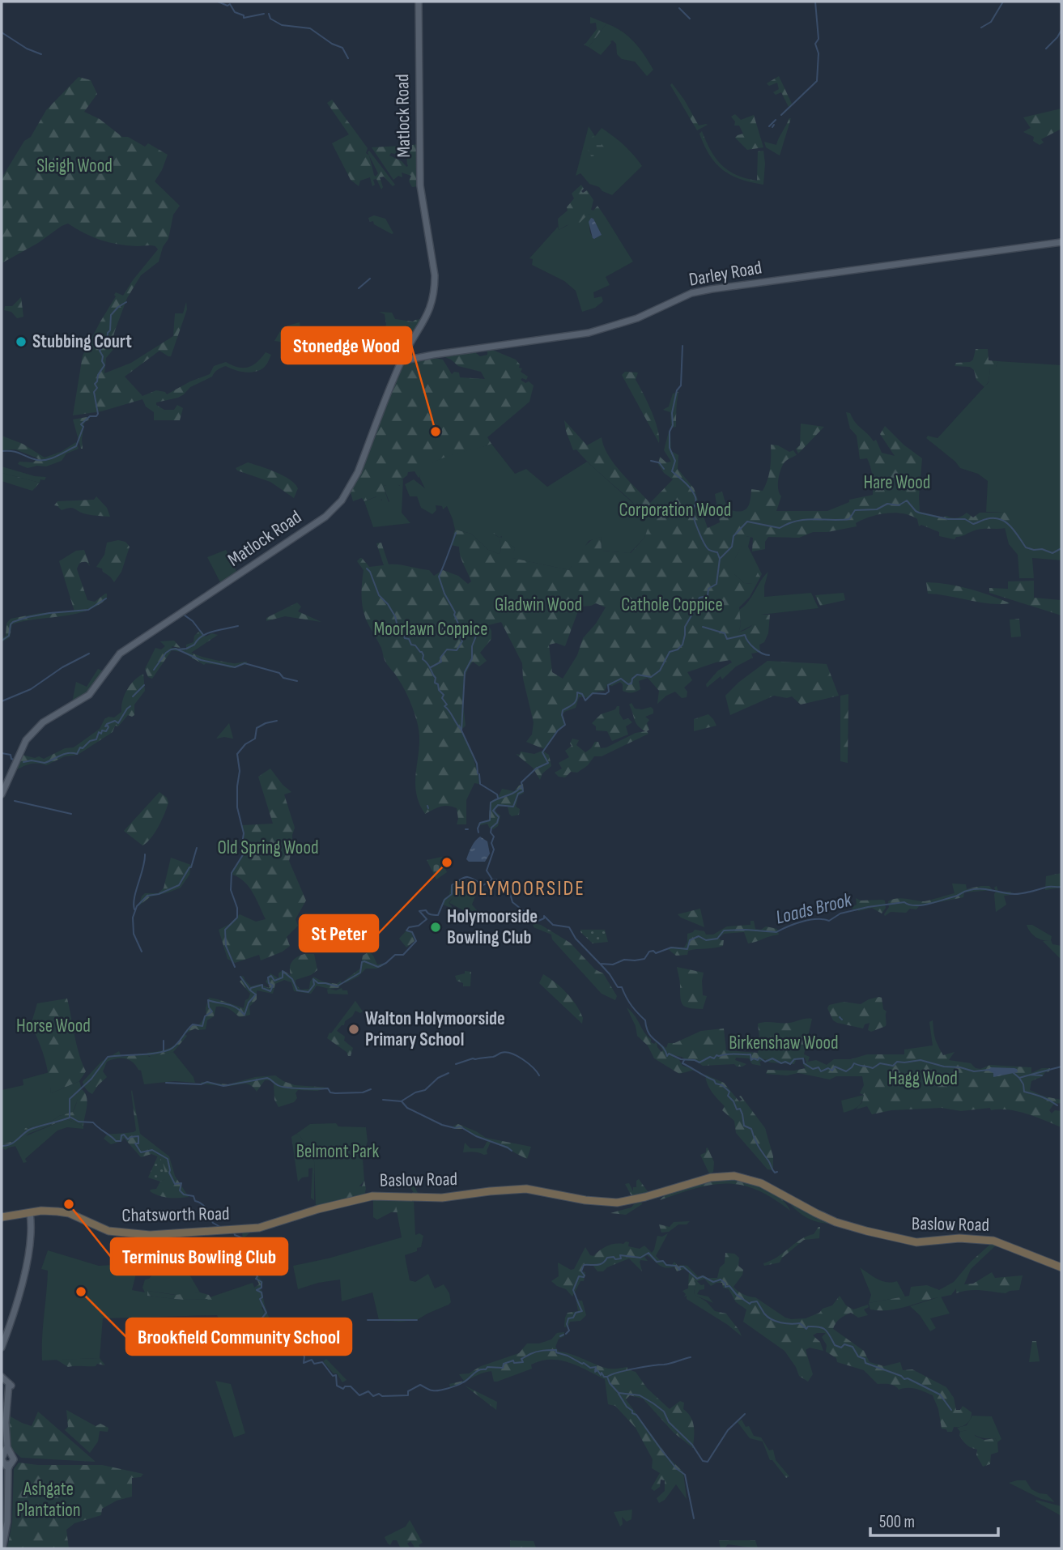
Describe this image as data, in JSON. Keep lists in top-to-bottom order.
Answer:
{
  "streets": {
    "highway": ["Baslow Road", "Chatsworth Road"],
    "main road": ["Matlock Road", "Darley Road"]
  },
  "crossings": [
    ["Matlock Road", "Darley Road"],
    ["Baslow Road", "Chatsworth Road"]
  ],
  "districts": ["HOLYMOORSIDE"],
  "water": ["Loads Brook"],
  "parks": [
    "Sleigh Wood",
    "Hare Wood",
    "Corporation Wood",
    "Gladwin Wood",
    "Cathole Coppice",
    "Moorlawn Coppice",
    "Old Spring Wood",
    "Horse Wood",
    "Birkenshaw Wood",
    "Hagg Wood",
    "Belmont Park",
    "Ashgate Plantation"
  ],
  "places": [
    "Stubbing Court",
    "Stonedge Wood",
    "St Peter",
    "Holymoorside Bowling Club",
    "Walton Holymoorside Primary School",
    "Terminus Bowling Club",
    "Brookfield Community School"
  ],
  "scale_bar": "500 m"
}
